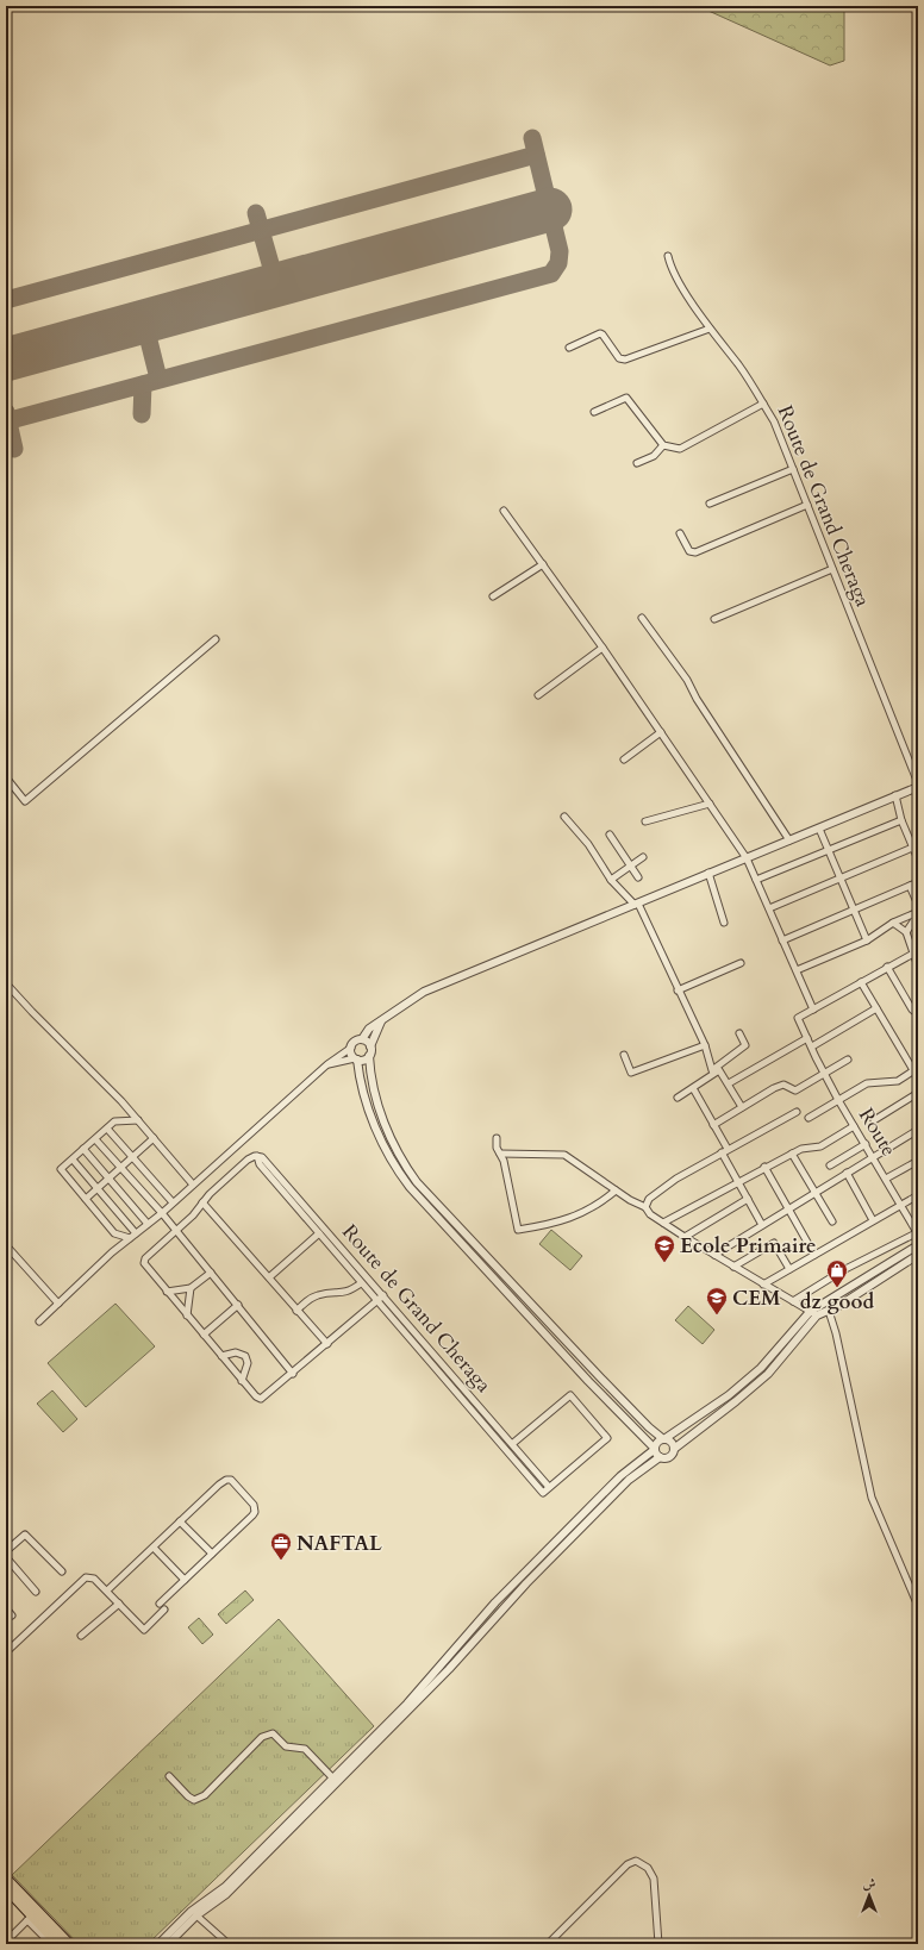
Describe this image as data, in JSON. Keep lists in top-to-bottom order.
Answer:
{
  "streets": {
    "street": ["Route de Grand Cheraga", "Route"]
  },
  "places": {
    "school or university": ["Ecole Primaire", "CEM"],
    "shop": ["dz good"],
    "office": ["NAFTAL"]
  },
  "north": "top"
}
